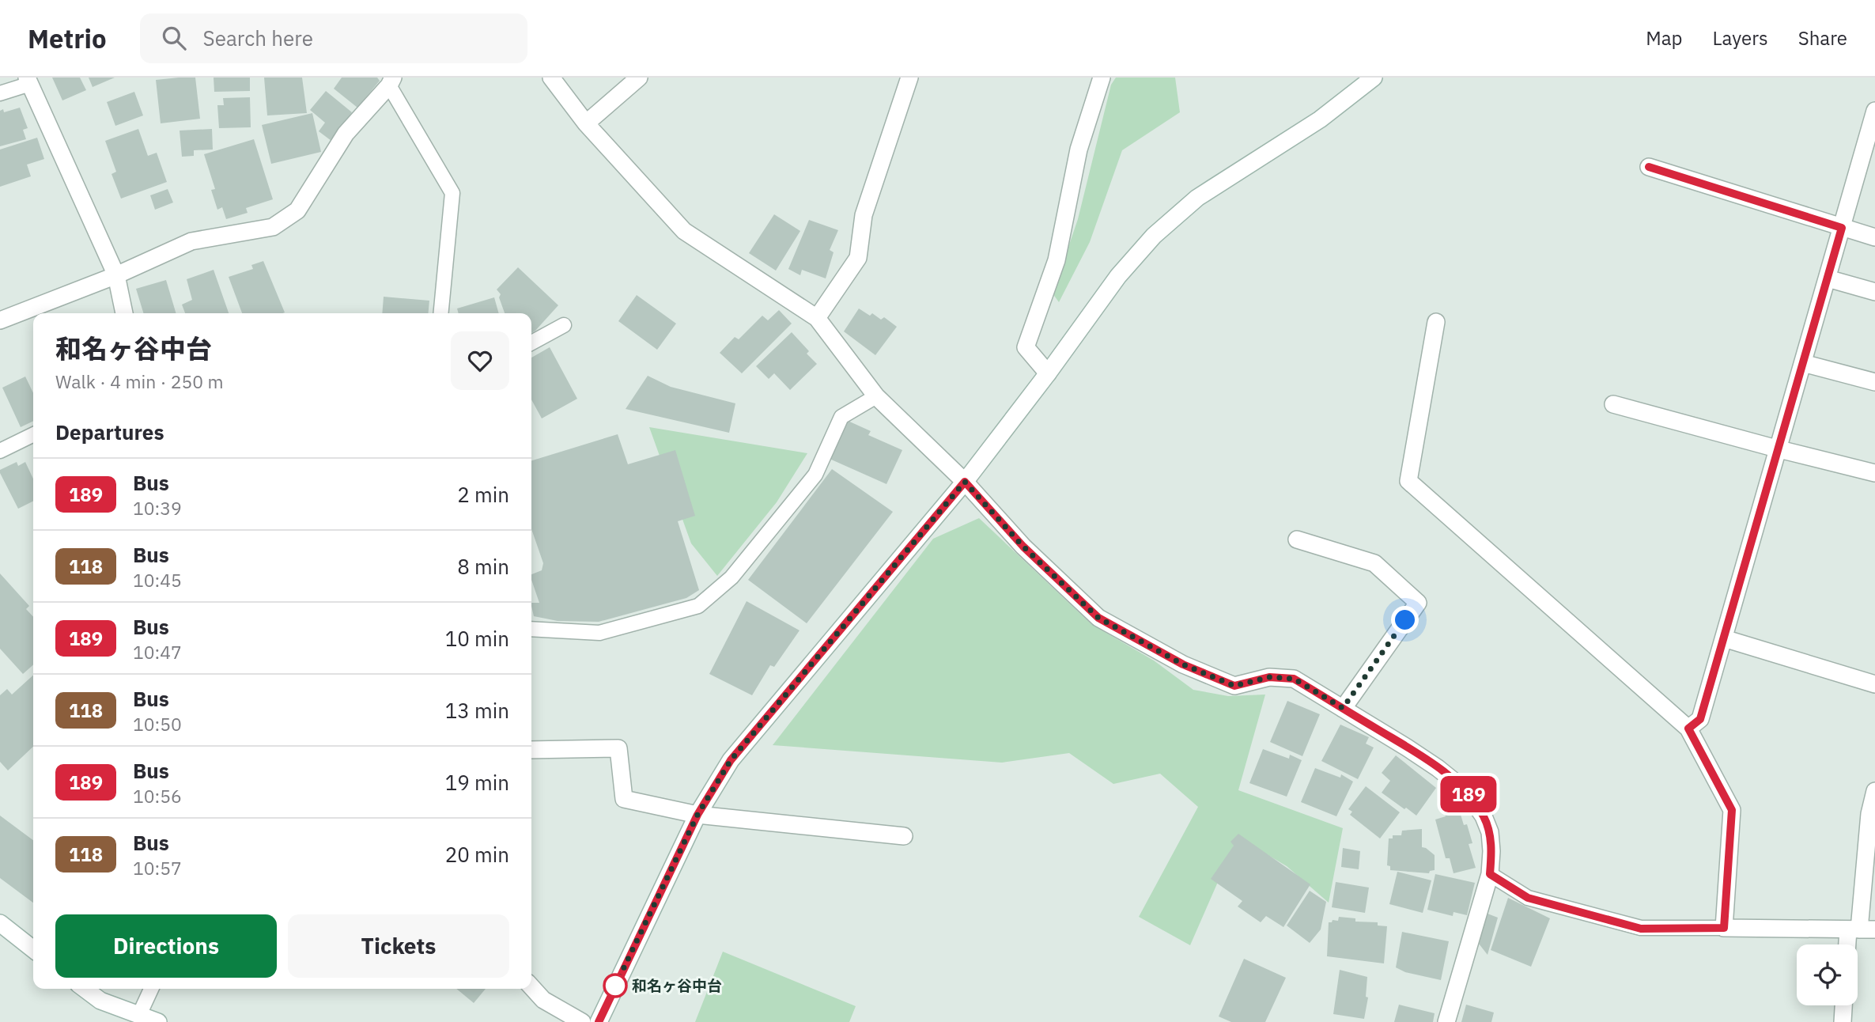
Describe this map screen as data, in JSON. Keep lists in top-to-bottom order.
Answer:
{
  "places": ["和名ヶ谷中台"],
  "lines": ["bus line 189"],
  "page": {
    "header": "Metrio",
    "search": "Search here",
    "nav": ["Map", "Layers", "Share"],
    "on_map": "189",
    "heading": [
      ["和名ヶ谷中台", "Walk · 4 min · 250 m"],
      "Departures"
    ],
    "list": [
      {
        "mark": "189",
        "name": "Bus",
        "note": "10:39",
        "value": "2 min"
      },
      {
        "mark": "118",
        "name": "Bus",
        "note": "10:45",
        "value": "8 min"
      },
      {
        "mark": "189",
        "name": "Bus",
        "note": "10:47",
        "value": "10 min"
      },
      {
        "mark": "118",
        "name": "Bus",
        "note": "10:50",
        "value": "13 min"
      },
      {
        "mark": "189",
        "name": "Bus",
        "note": "10:56",
        "value": "19 min"
      },
      {
        "mark": "118",
        "name": "Bus",
        "note": "10:57",
        "value": "20 min"
      }
    ],
    "buttons": ["Directions", "Tickets"]
  }
}
